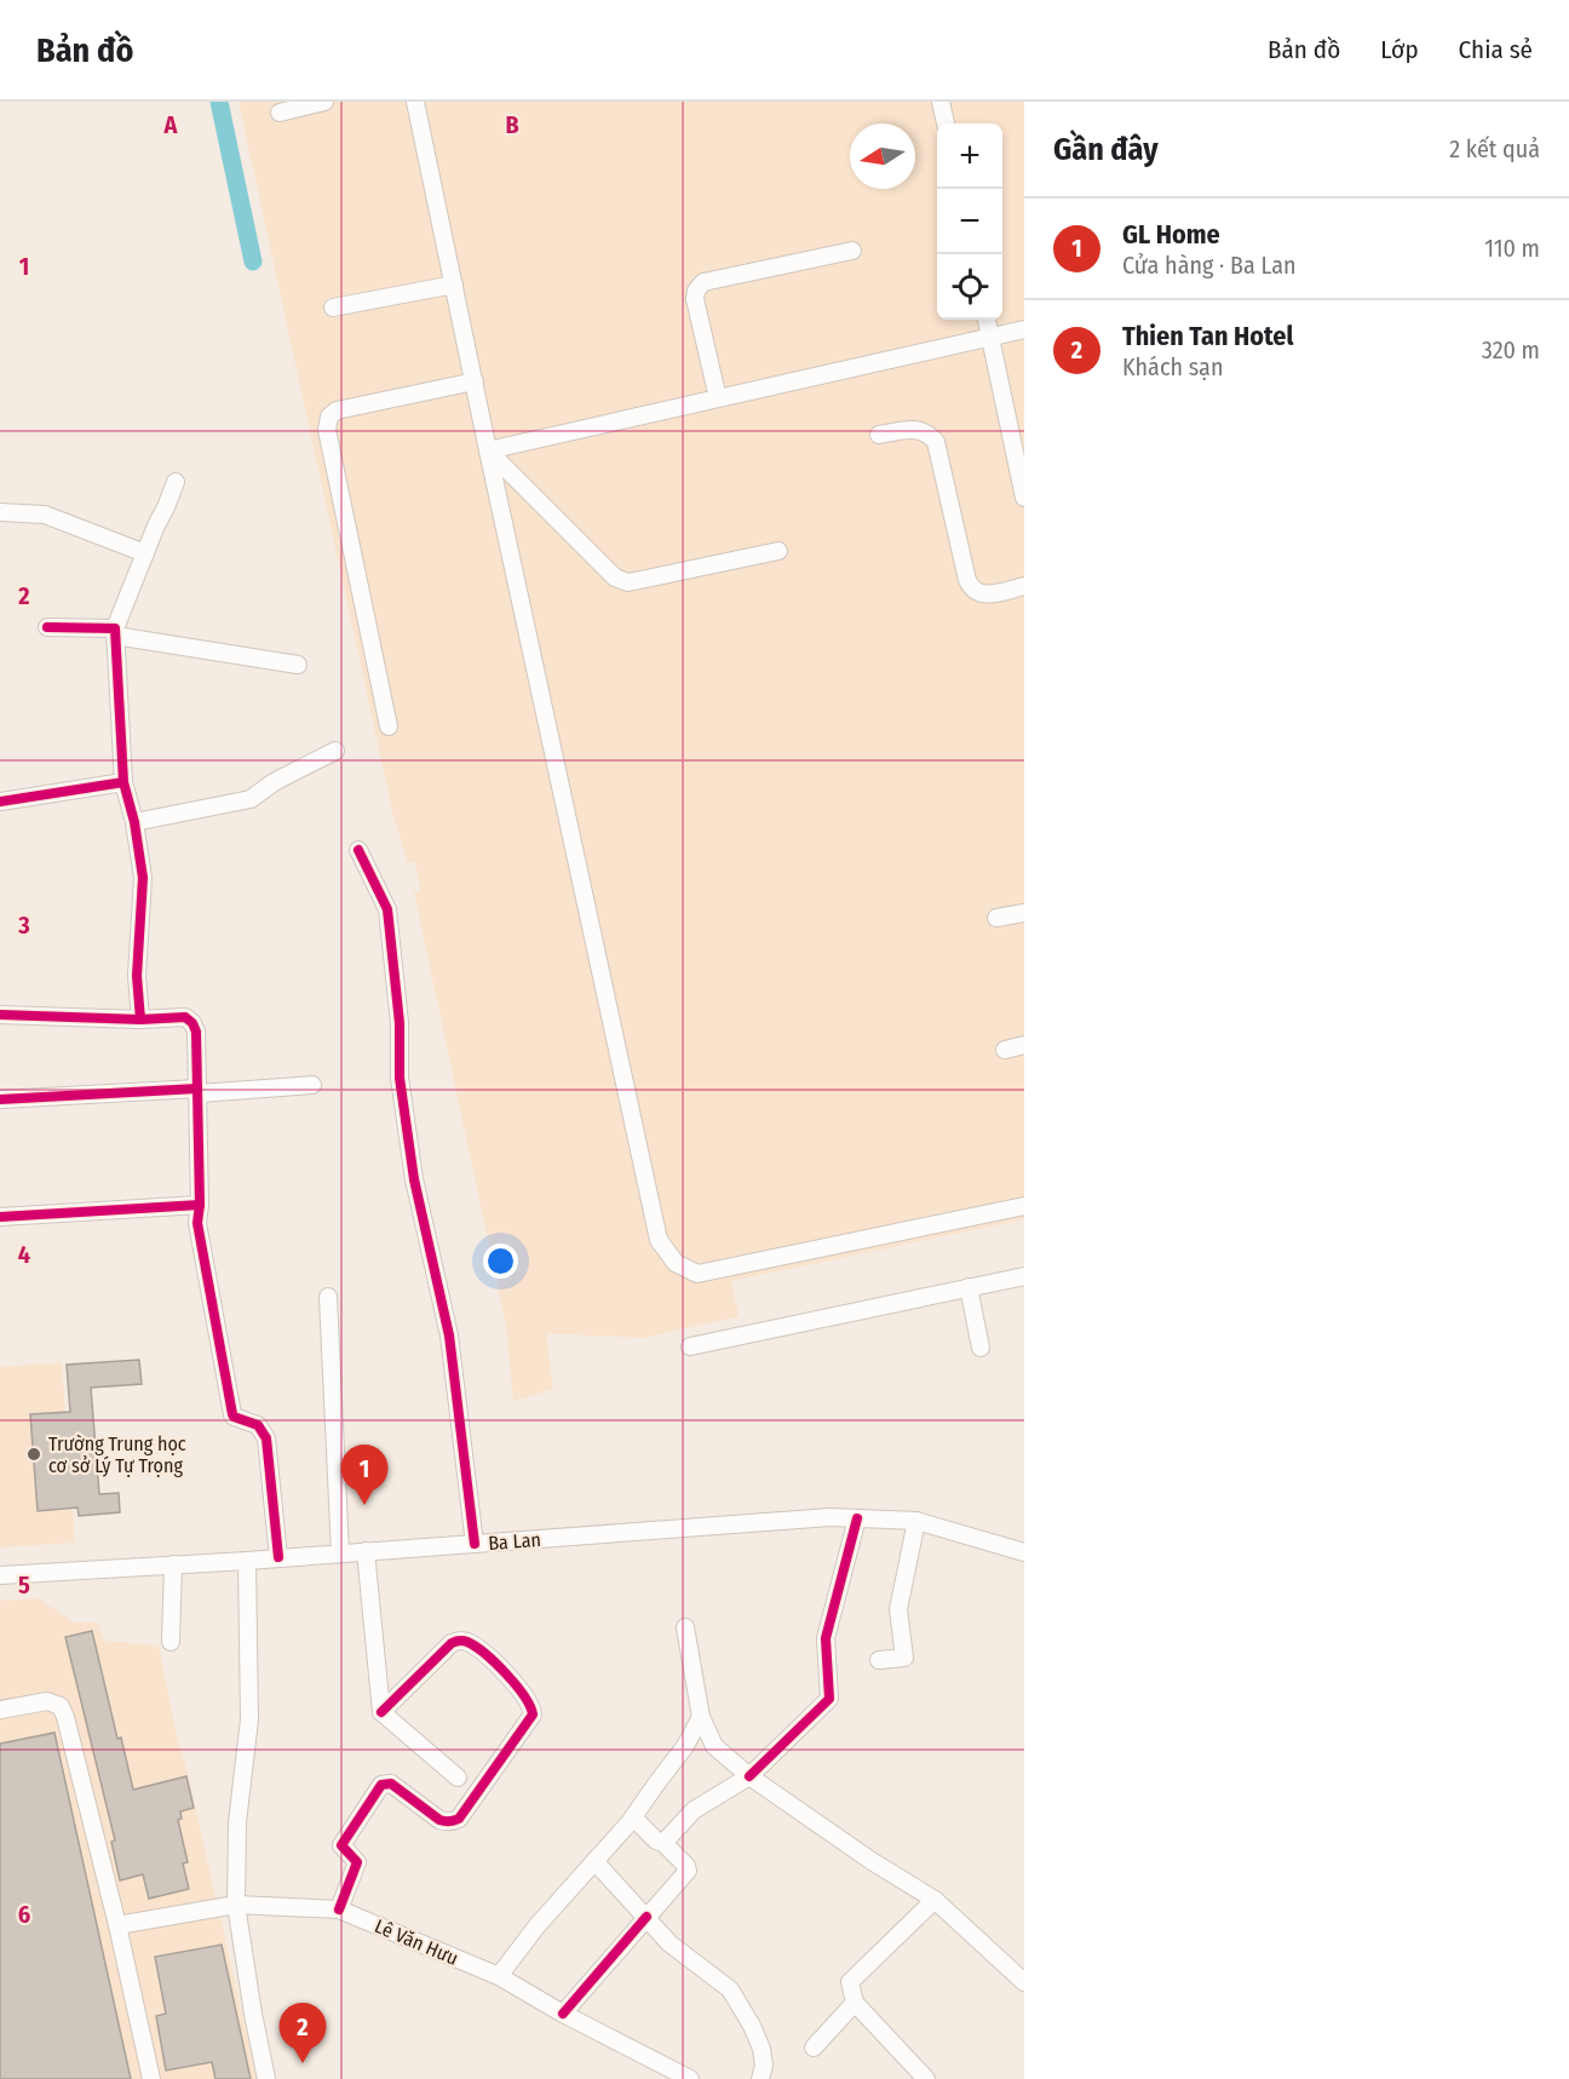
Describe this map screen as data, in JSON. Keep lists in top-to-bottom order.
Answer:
{
  "streets": {
    "street": ["Ba Lan", "Lê Văn Hưu"]
  },
  "places": ["Trường Trung học cơ sở Lý Tự Trọng"],
  "north": "left",
  "page": {
    "header": "Bản đồ",
    "nav": ["Bản đồ", "Lớp", "Chia sẻ"],
    "heading": ["Gần đây", "2 kết quả"],
    "map_buttons": ["+", "−"],
    "list": [
      {
        "mark": "1",
        "name": "GL Home",
        "note": "Cửa hàng · Ba Lan",
        "value": "110 m"
      },
      {
        "mark": "2",
        "name": "Thien Tan Hotel",
        "note": "Khách sạn",
        "value": "320 m"
      }
    ],
    "pins": ["1", "2"]
  },
  "grid": {
    "columns": ["A", "B"],
    "rows": [
      "1",
      "2",
      "3",
      "4",
      "5",
      "6"
    ]
  }
}
